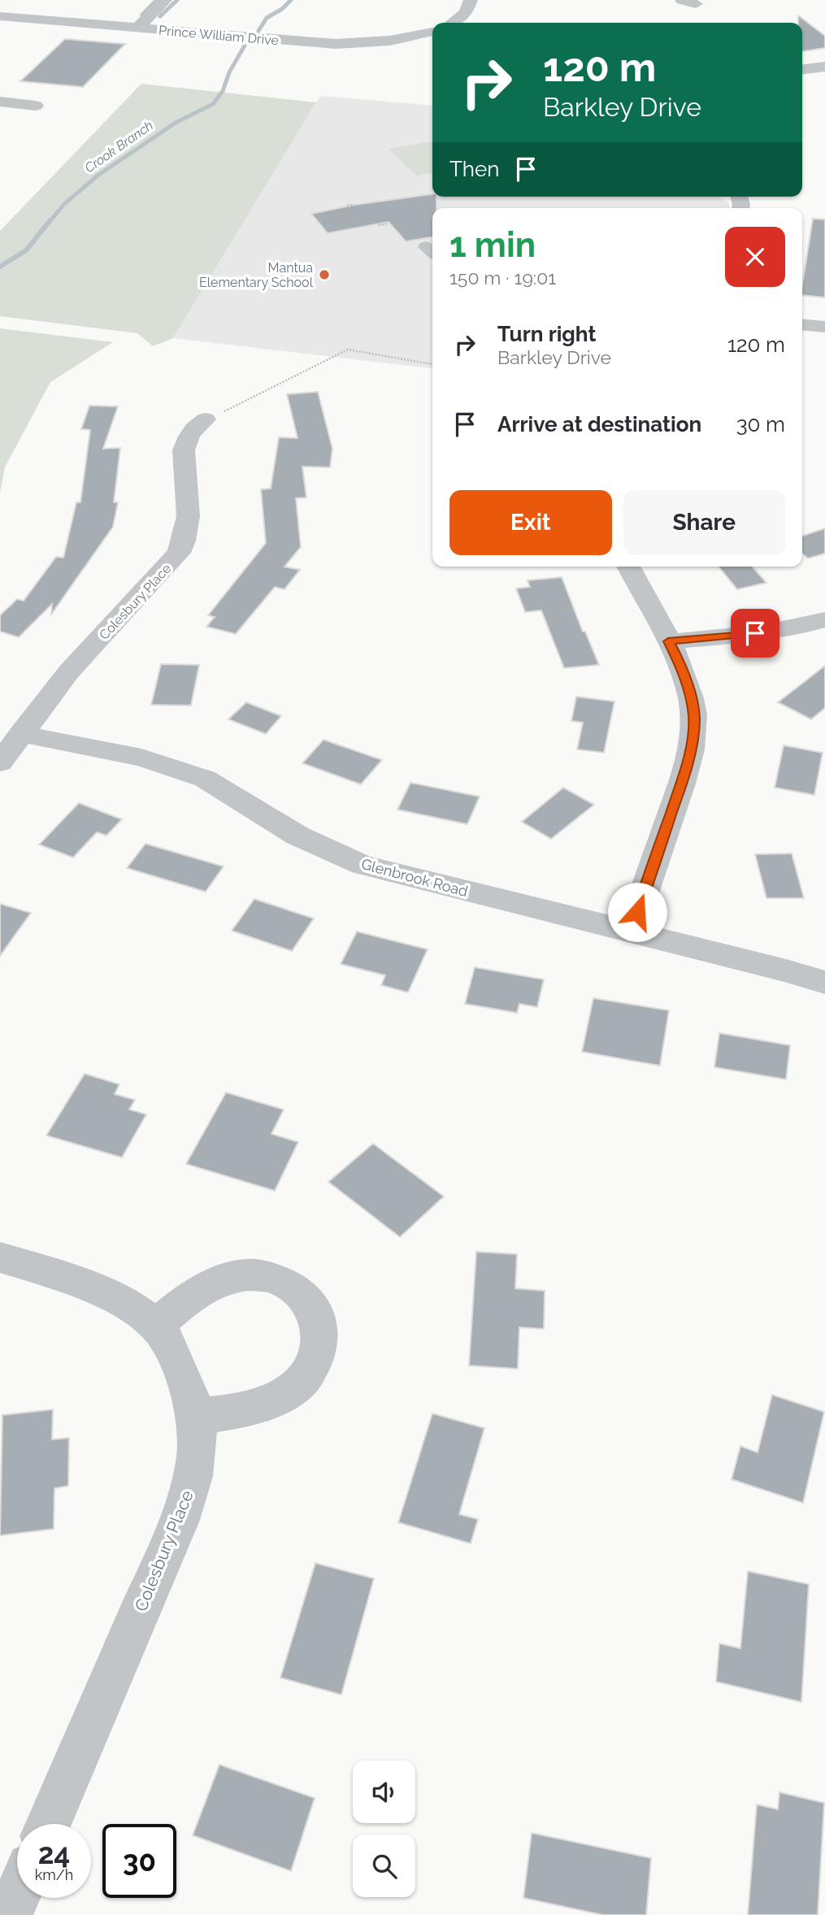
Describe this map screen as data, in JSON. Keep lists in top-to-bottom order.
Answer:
{
  "streets": {
    "street": ["Prince William Drive", "Colesbury Place", "Glenbrook Road"]
  },
  "crossings": [
    ["Colesbury Place", "Glenbrook Road"]
  ],
  "water": ["Crook Branch"],
  "places": ["Mantua Elementary School"],
  "page": {
    "turn": ["120 m", "Barkley Drive"],
    "then": "Then",
    "heading": ["1 min", "150 m · 19:01"],
    "list": [
      {
        "name": "Turn right",
        "note": "Barkley Drive",
        "value": "120 m"
      },
      {
        "name": "Arrive at destination",
        "value": "30 m"
      }
    ],
    "buttons": ["Exit", "Share"],
    "speed": "24 km/h",
    "limit": "30"
  }
}
